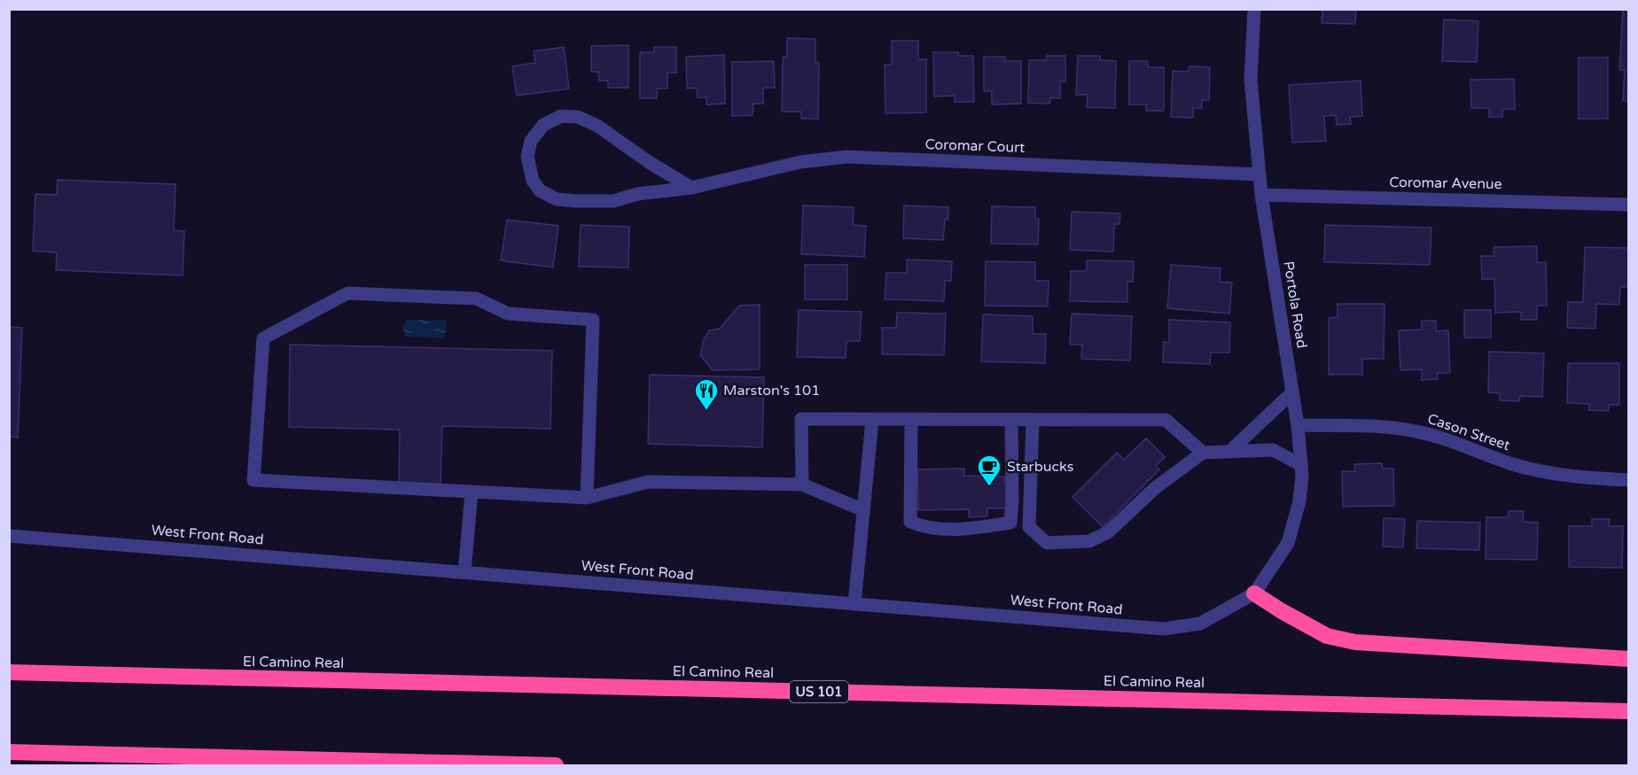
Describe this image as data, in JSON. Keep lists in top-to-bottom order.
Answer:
{
  "streets": {
    "highway": ["El Camino Real", "US 101"],
    "street": [
      "Coromar Court",
      "Coromar Avenue",
      "Portola Road",
      "Cason Street",
      "West Front Road"
    ]
  },
  "crossings": [
    ["Coromar Court", "Portola Road"],
    ["Coromar Avenue", "Portola Road"],
    ["Portola Road", "Cason Street"],
    ["Portola Road", "West Front Road"]
  ],
  "places": {
    "restaurant": ["Marston's 101"],
    "cafe": ["Starbucks"]
  }
}
